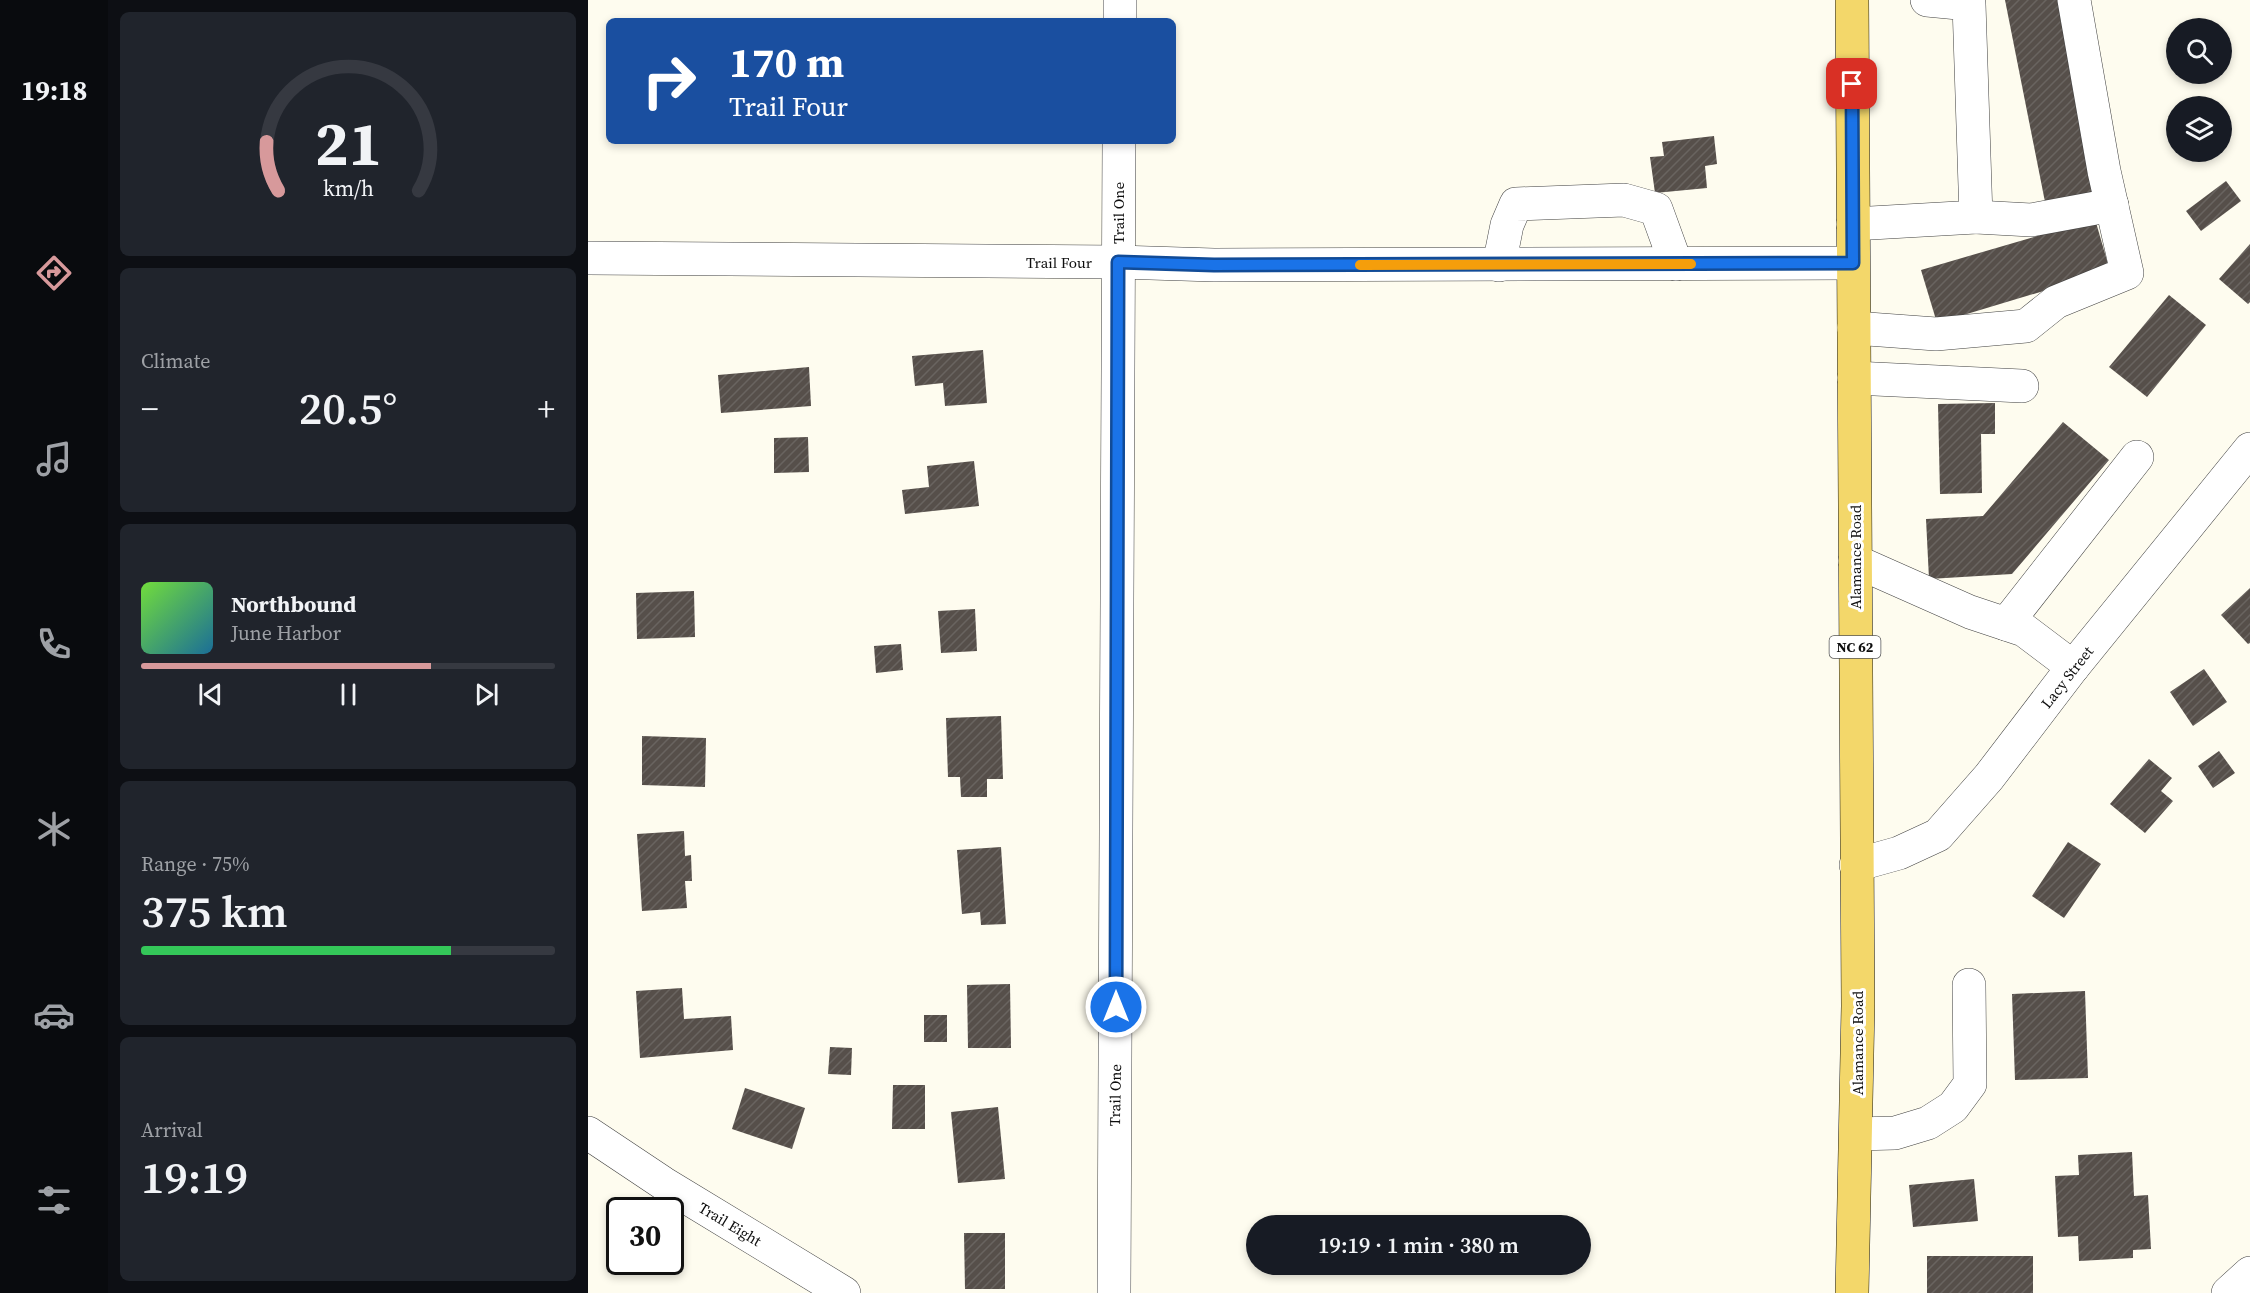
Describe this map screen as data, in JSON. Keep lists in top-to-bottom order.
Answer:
{
  "streets": {
    "main road": ["Alamance Road", "NC 62"],
    "street": [
      "Trail One",
      "Trail Four",
      "Lacy Street",
      "Trail Eight"
    ]
  },
  "crossings": [
    ["Trail One", "Trail Four"],
    ["Trail Four", "Alamance Road"],
    ["Alamance Road", "Lacy Street"]
  ],
  "page": {
    "tabs": "19:18",
    "turn": ["170 m", "Trail Four"],
    "tile": [
      "Climate",
      ["Range · 75%", "375 km"],
      ["Arrival", "19:19"]
    ],
    "heat": ["−", "20.5°", "+"],
    "song": ["Northbound", "June Harbor"],
    "limit": "30",
    "trip": "19:19 · 1 min · 380 m",
    "gauge": ["21", "km/h"]
  }
}
